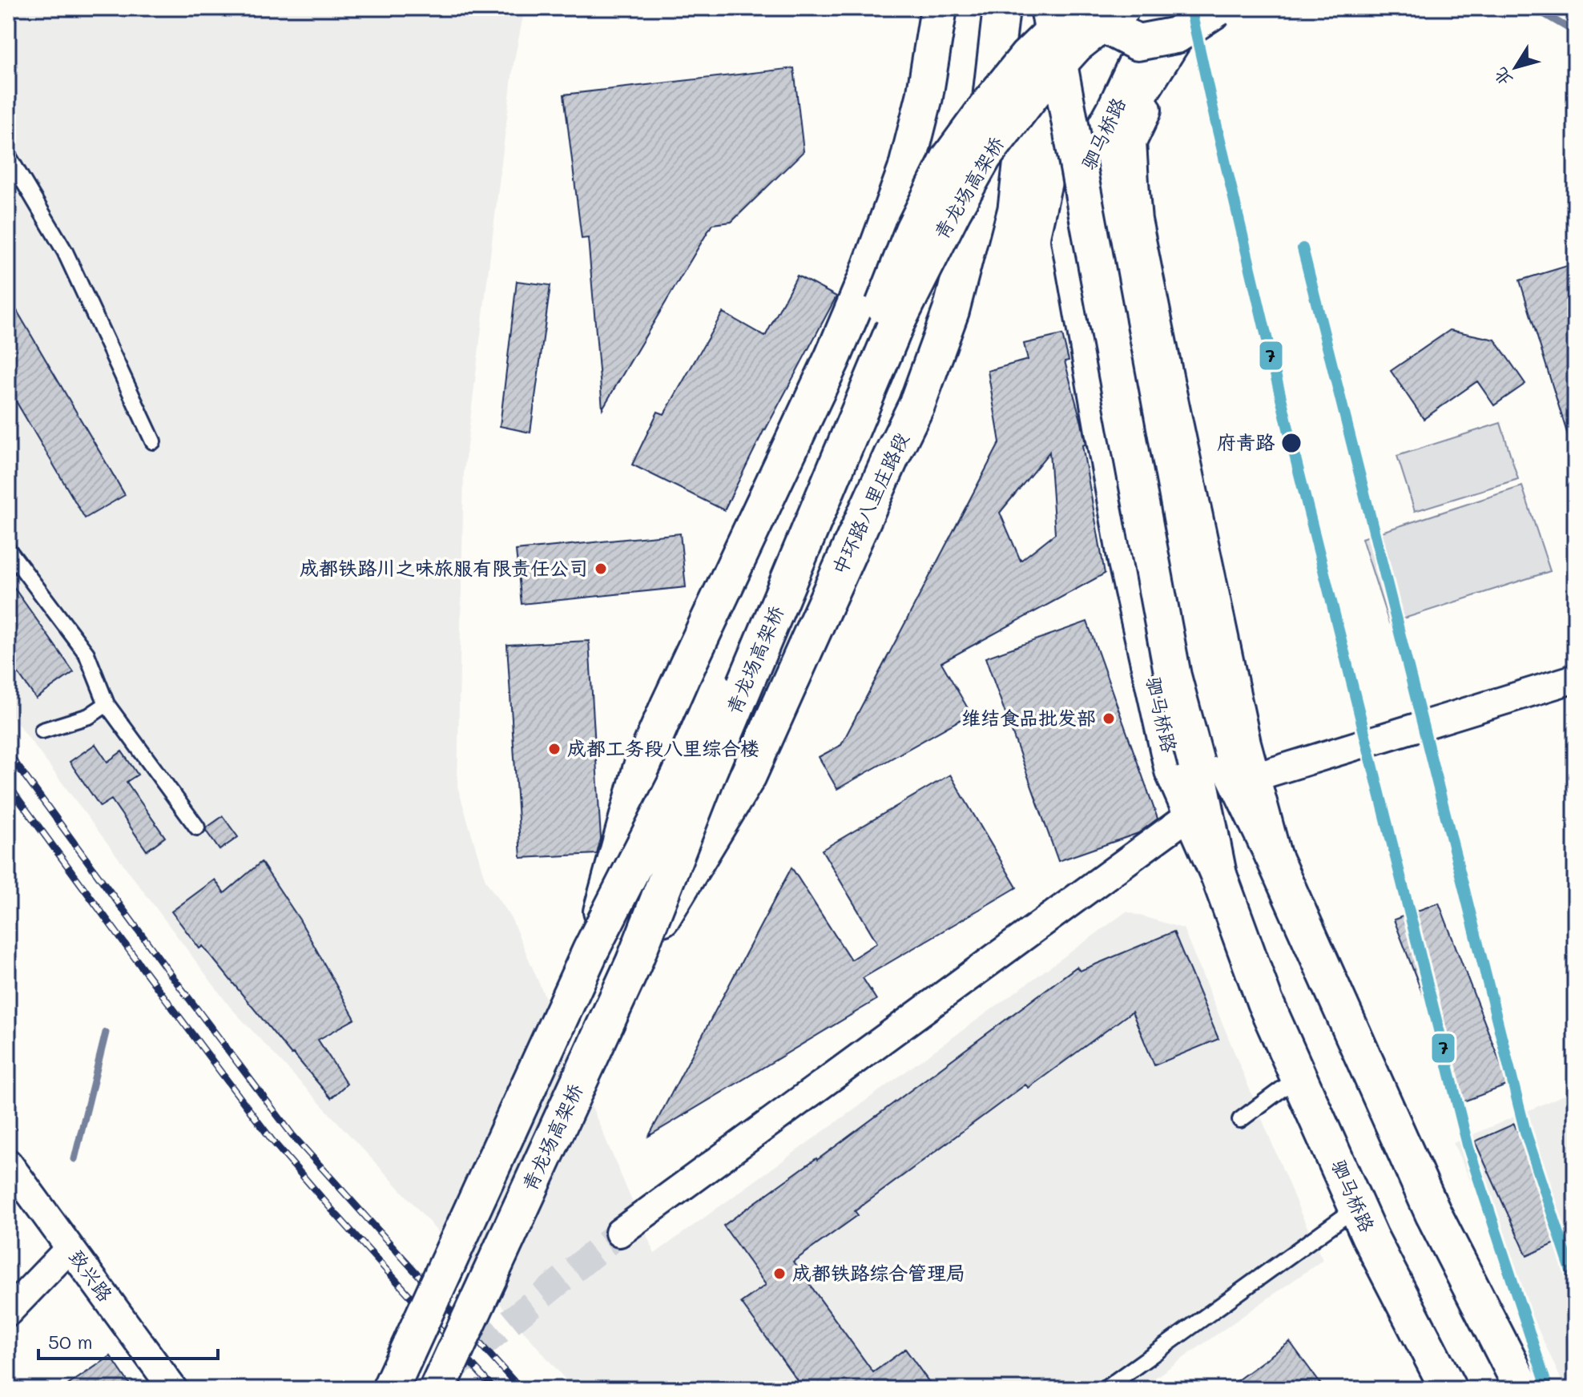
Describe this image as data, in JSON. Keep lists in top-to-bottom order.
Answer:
{
  "streets": {
    "main road": ["驷马桥路", "青龙场高架桥", "中环路八里庄路段"],
    "street": ["致兴路"]
  },
  "crossings": [
    ["青龙场高架桥", "中环路八里庄路段"]
  ],
  "places": [
    "府青路",
    "成都铁路川之味旅服有限责任公司",
    "维结食品批发部",
    "成都工务段八里综合楼",
    "成都铁路综合管理局"
  ],
  "lines": ["transit line 7"],
  "scale_bar": "50 m",
  "north": "bottom left"
}
